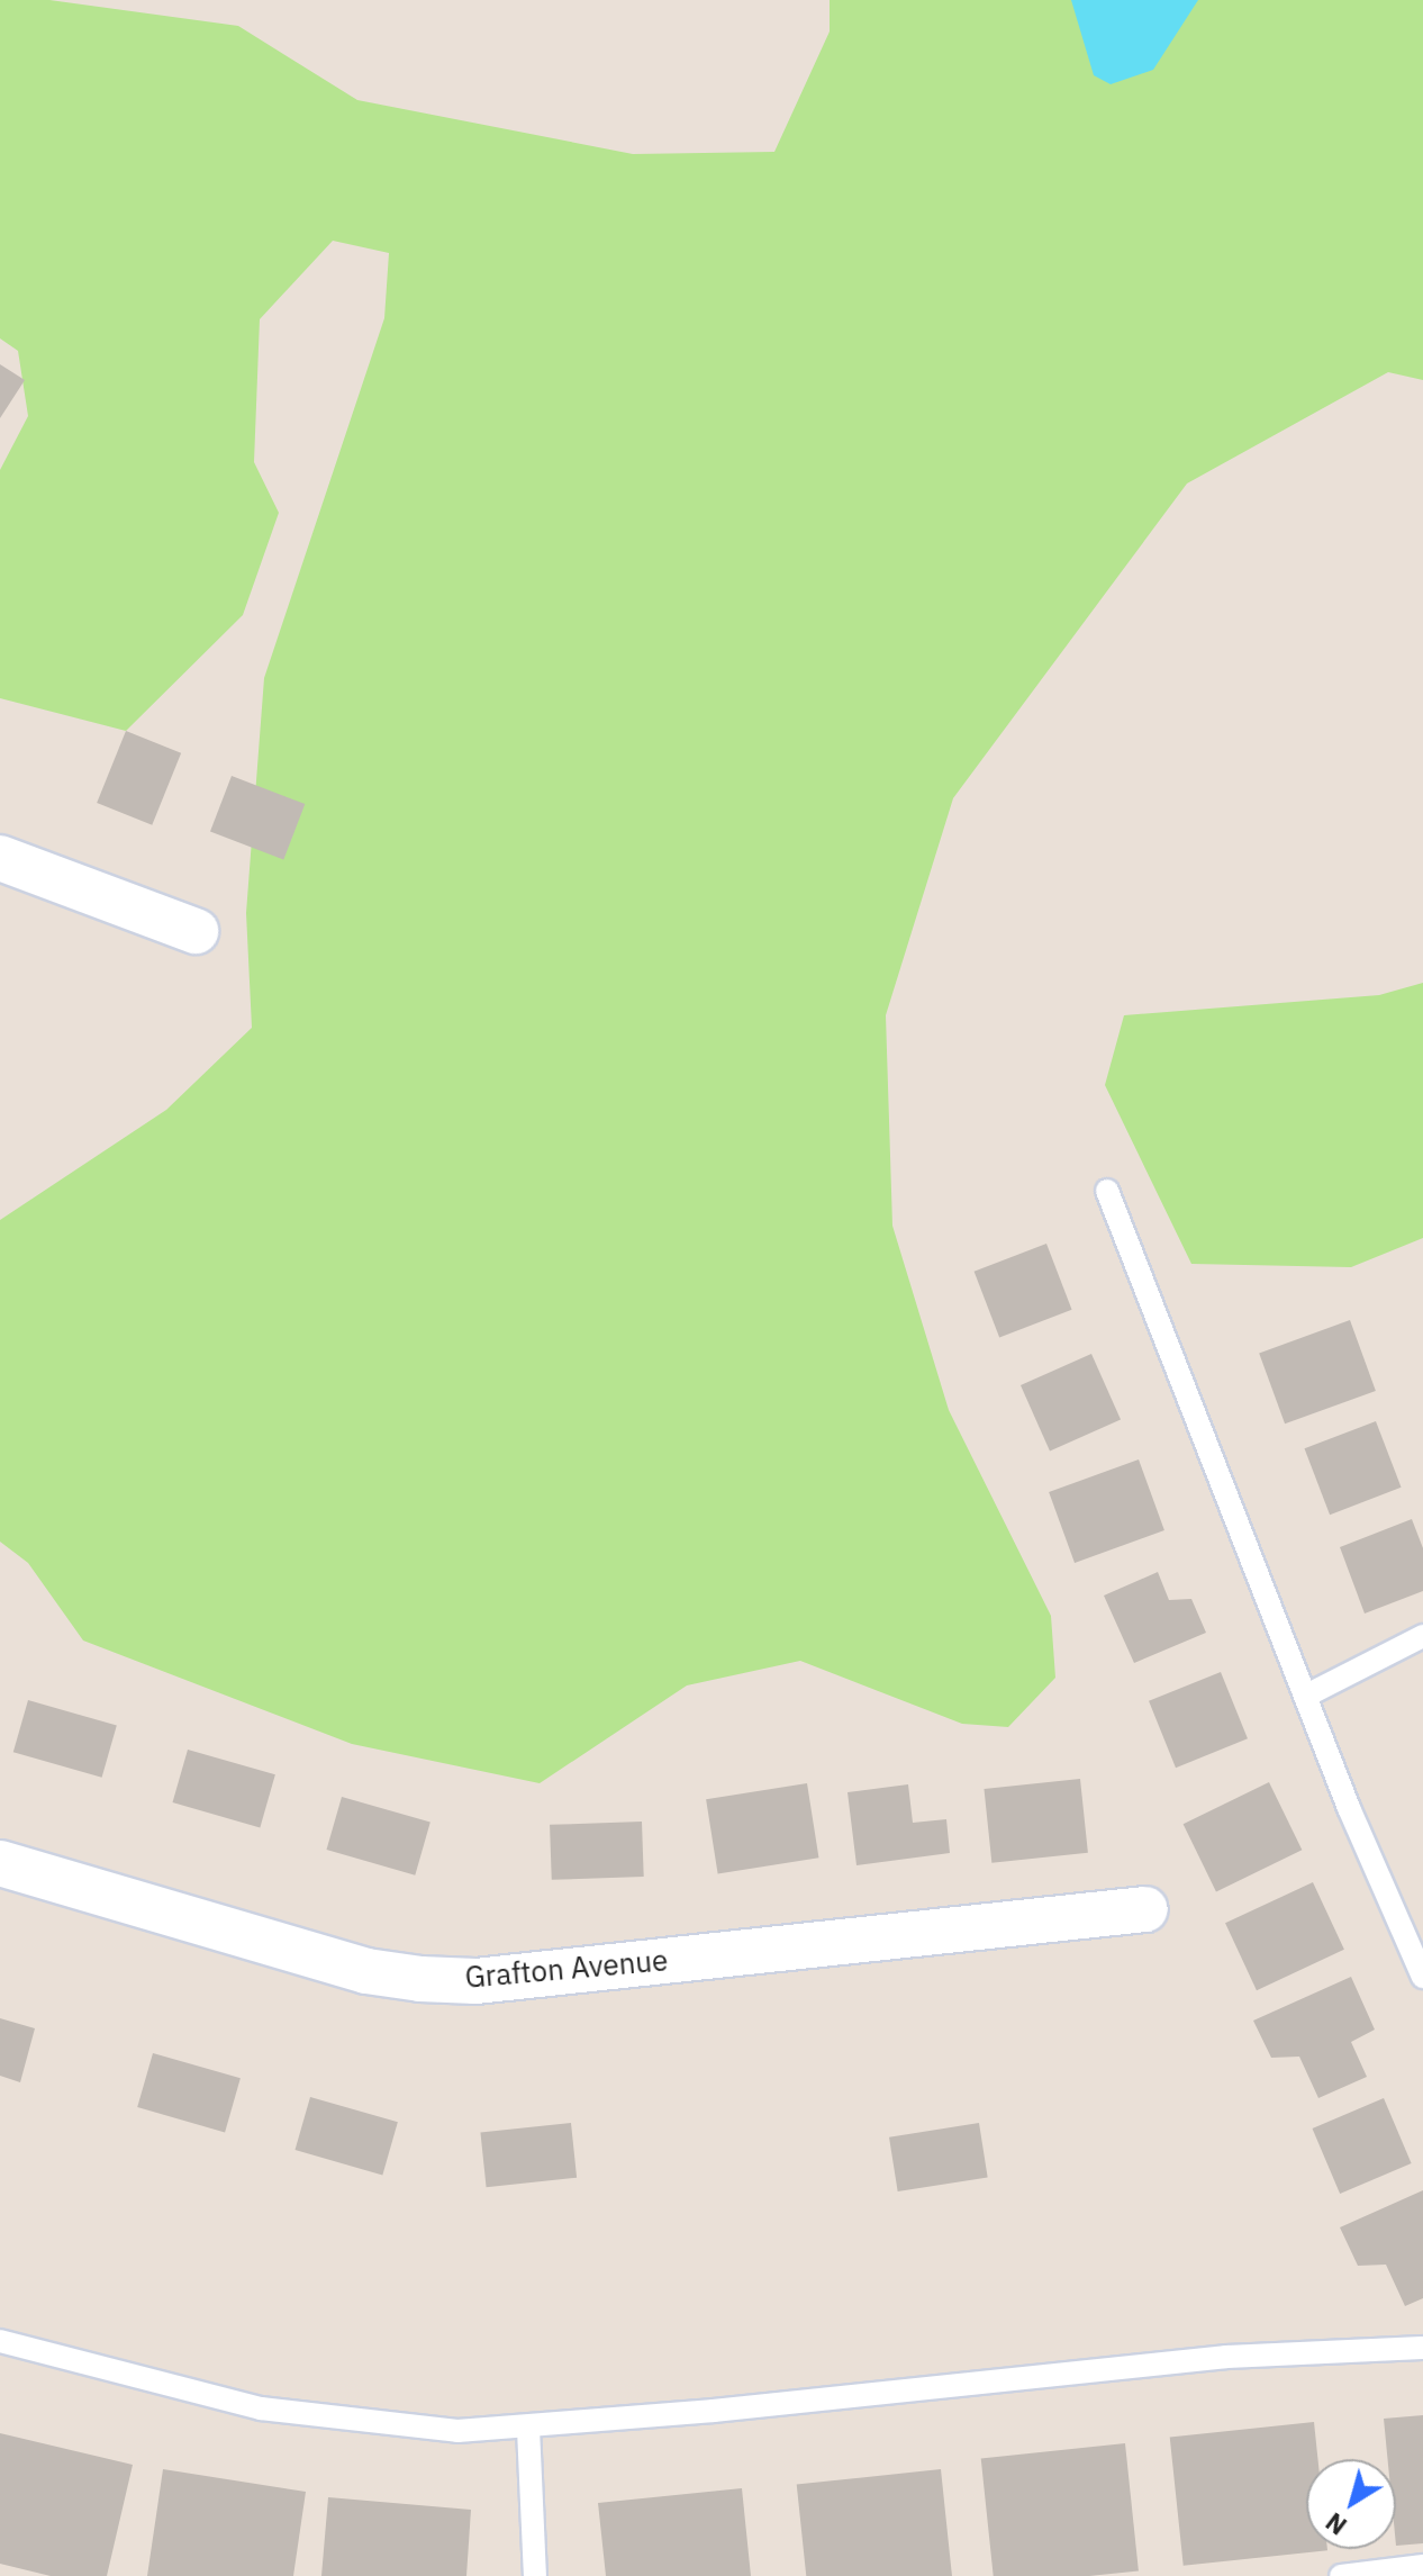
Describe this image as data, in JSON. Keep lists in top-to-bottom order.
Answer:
{
  "streets": {
    "street": ["Grafton Avenue"]
  },
  "north": "bottom left"
}
